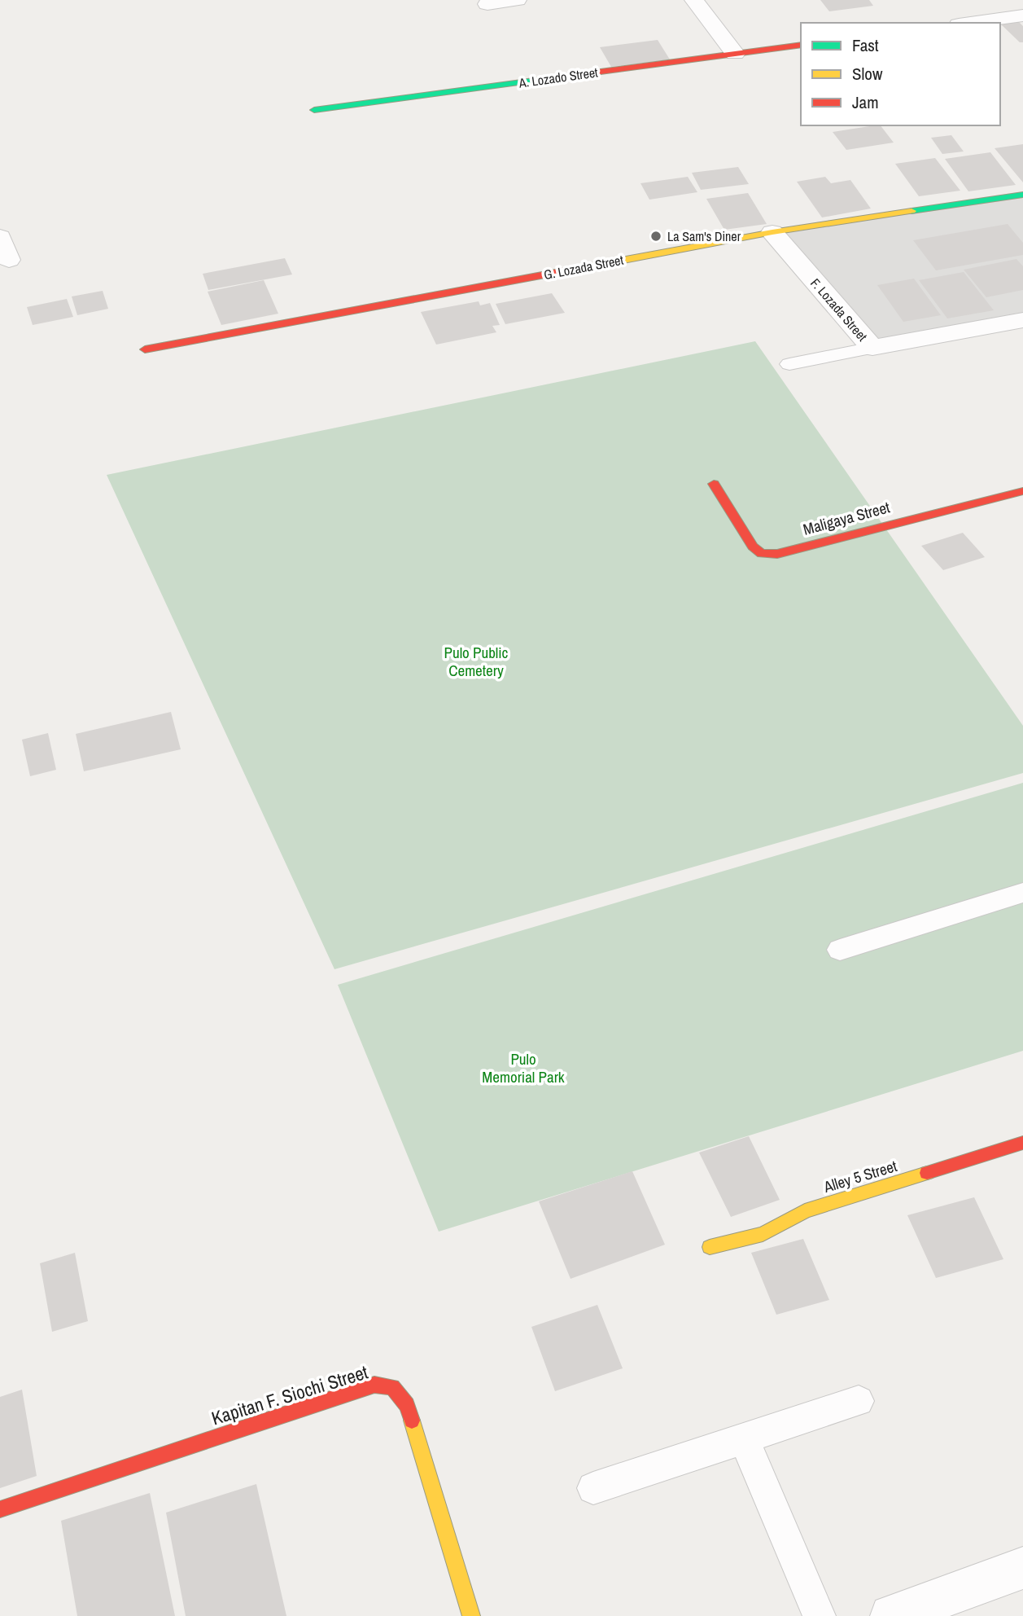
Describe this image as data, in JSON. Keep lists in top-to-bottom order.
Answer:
{
  "streets": {
    "street": [
      "A. Lozado Street",
      "G. Lozada Street",
      "F. Lozada Street",
      "Maligaya Street",
      "Alley 5 Street",
      "Kapitan F. Siochi Street"
    ]
  },
  "crossings": [
    ["G. Lozada Street", "F. Lozada Street"]
  ],
  "parks": ["Pulo Public Cemetery", "Pulo Memorial Park"],
  "places": ["La Sam's Diner"],
  "legend": ["Fast", "Slow", "Jam"]
}
